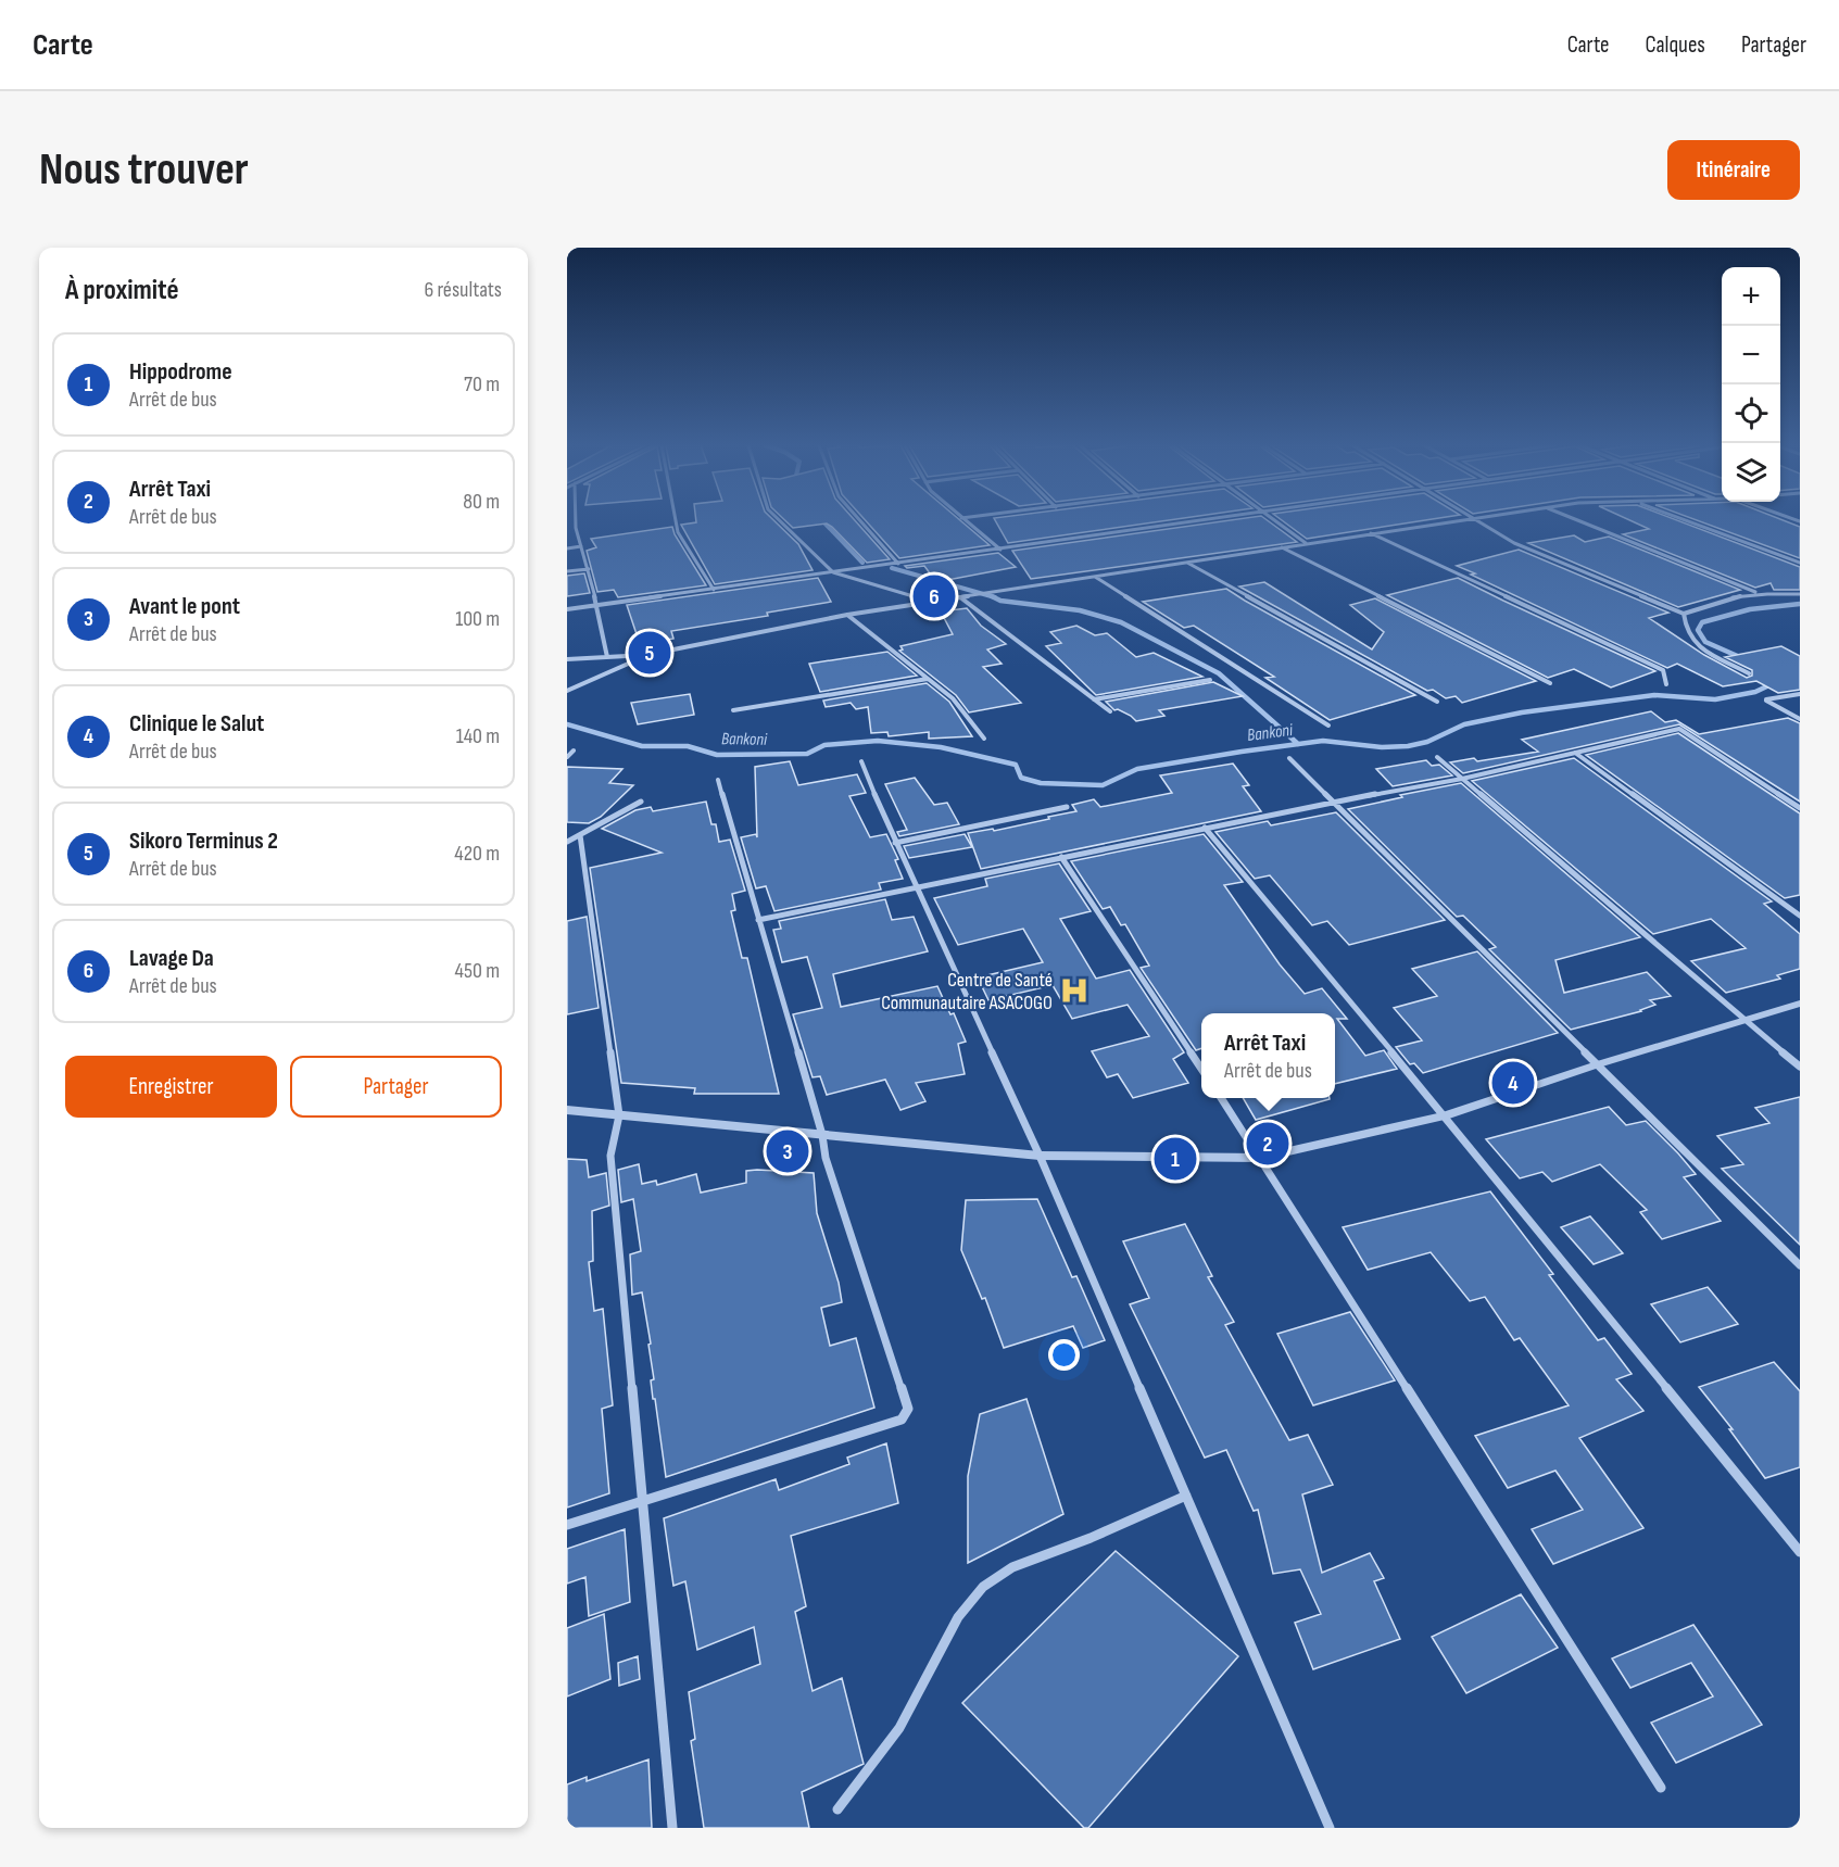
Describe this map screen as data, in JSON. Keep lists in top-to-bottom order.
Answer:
{
  "water": ["Bankoni"],
  "places": {
    "hospital": ["Centre de Santé Communautaire ASACOGO"]
  },
  "page": {
    "header": "Carte",
    "nav": ["Carte", "Calques", "Partager"],
    "buttons": [
      "Itinéraire",
      ["Enregistrer", "Partager"]
    ],
    "title": "Nous trouver",
    "heading": ["À proximité", "6 résultats"],
    "map_buttons": ["+", "−"],
    "list": [
      {
        "mark": "1",
        "name": "Hippodrome",
        "note": "Arrêt de bus",
        "value": "70 m"
      },
      {
        "mark": "2",
        "name": "Arrêt Taxi",
        "note": "Arrêt de bus",
        "value": "80 m"
      },
      {
        "mark": "3",
        "name": "Avant le pont",
        "note": "Arrêt de bus",
        "value": "100 m"
      },
      {
        "mark": "4",
        "name": "Clinique le Salut",
        "note": "Arrêt de bus",
        "value": "140 m"
      },
      {
        "mark": "5",
        "name": "Sikoro Terminus 2",
        "note": "Arrêt de bus",
        "value": "420 m"
      },
      {
        "mark": "6",
        "name": "Lavage Da",
        "note": "Arrêt de bus",
        "value": "450 m"
      }
    ],
    "pins": [
      "6",
      "5",
      "4",
      "2",
      "3",
      "1"
    ],
    "popup": ["Arrêt Taxi", "Arrêt de bus"]
  }
}
